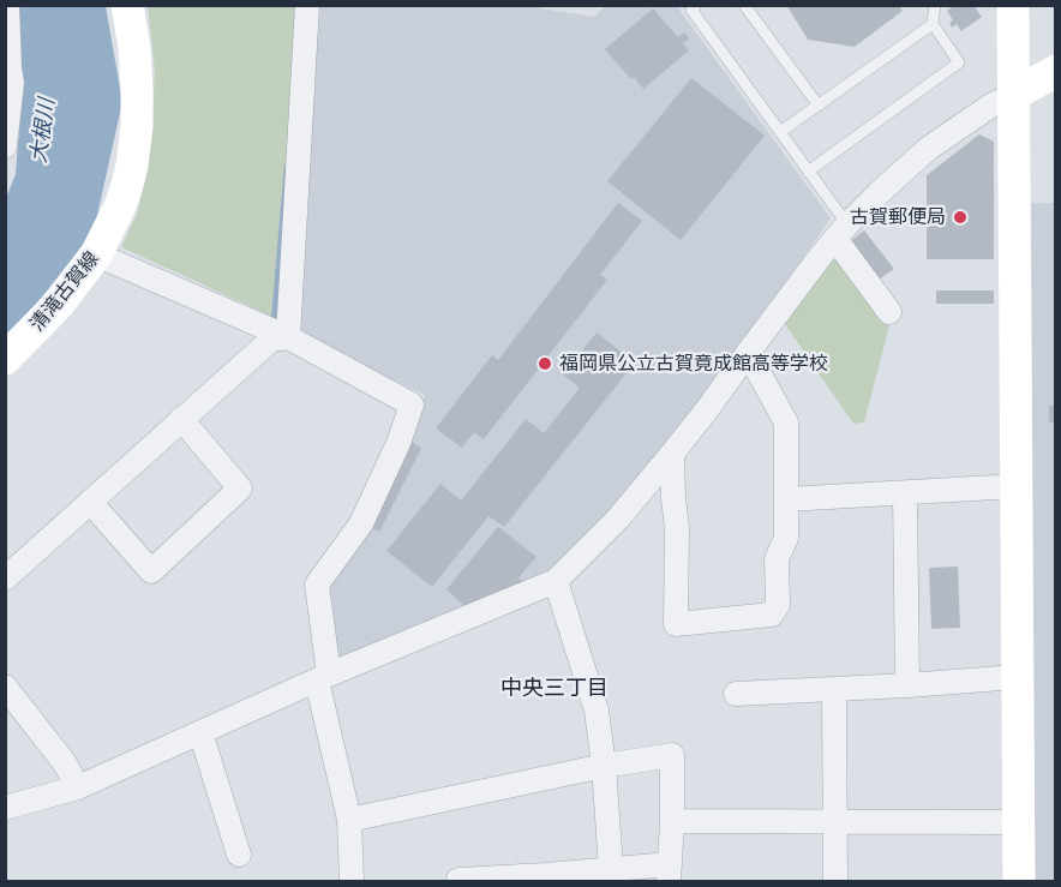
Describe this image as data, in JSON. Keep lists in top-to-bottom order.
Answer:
{
  "streets": {
    "street": ["清滝古賀線"]
  },
  "districts": ["中央三丁目"],
  "water": ["大根川"],
  "places": ["古賀郵便局", "福岡県公立古賀竟成館高等学校"]
}
